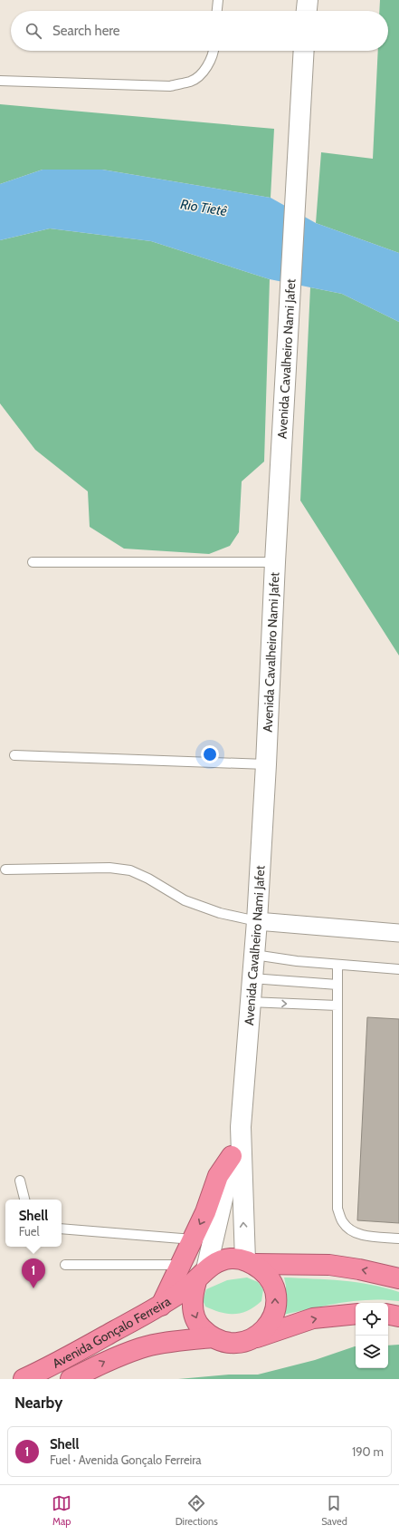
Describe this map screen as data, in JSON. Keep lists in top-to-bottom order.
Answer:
{
  "streets": {
    "highway": ["Avenida Gonçalo Ferreira"],
    "main road": ["Avenida Cavalheiro Nami Jafet"]
  },
  "crossings": [
    ["Avenida Cavalheiro Nami Jafet", "Avenida Gonçalo Ferreira"]
  ],
  "water": ["Rio Tietê"],
  "page": {
    "search": "Search here",
    "popup": ["Shell", "Fuel"],
    "pins": "1",
    "heading": "Nearby",
    "list": [
      {
        "mark": "1",
        "name": "Shell",
        "note": "Fuel · Avenida Gonçalo Ferreira",
        "value": "190 m"
      }
    ],
    "nav": ["Map", "Directions", "Saved"]
  }
}
